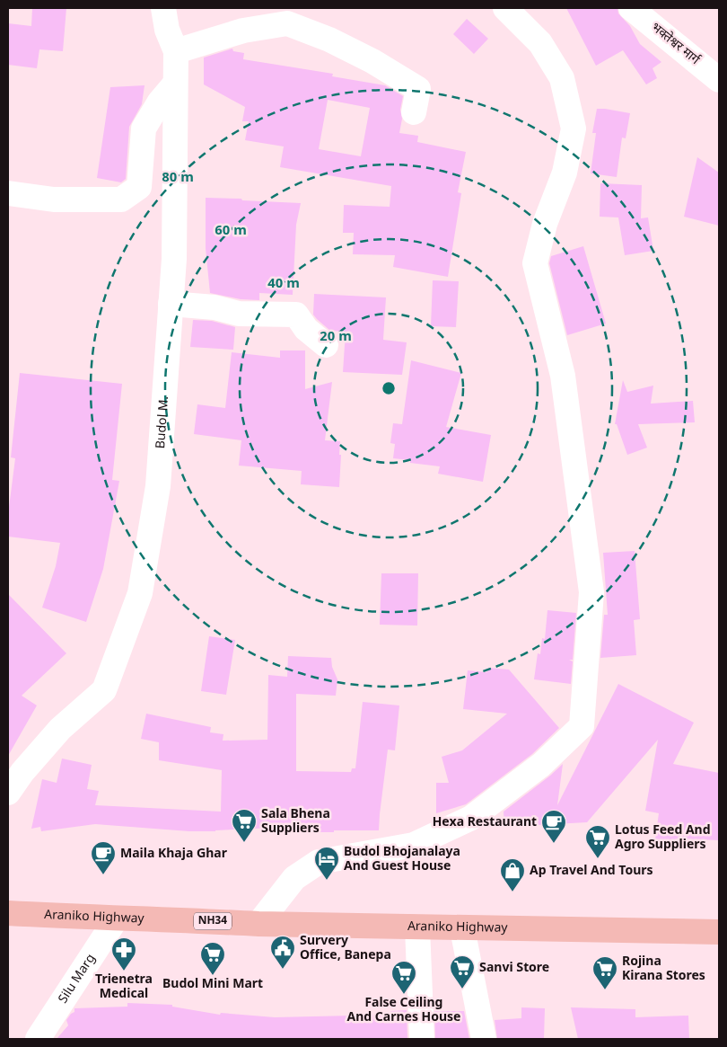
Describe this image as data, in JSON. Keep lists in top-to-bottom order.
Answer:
{
  "streets": {
    "highway": ["Araniko Highway", "NH34"],
    "street": ["भक्तेश्वर मार्ग", "Budol M.", "Silu Marg"]
  },
  "crossings": [
    ["Araniko Highway", "Silu Marg"]
  ],
  "places": {
    "supermarket": [
      "Sala Bhena Suppliers",
      "Lotus Feed And Agro Suppliers",
      "Budol Mini Mart",
      "Sanvi Store",
      "Rojina Kirana Stores",
      "False Ceiling And Carnes House"
    ],
    "cafe": ["Hexa Restaurant", "Maila Khaja Ghar"],
    "hotel": ["Budol Bhojanalaya And Guest House"],
    "shop": ["Ap Travel And Tours"],
    "public building": ["Survery Office, Banepa"],
    "pharmacy": ["Trienetra Medical"]
  },
  "rings": [
    "80 m",
    "60 m",
    "40 m",
    "20 m"
  ]
}
